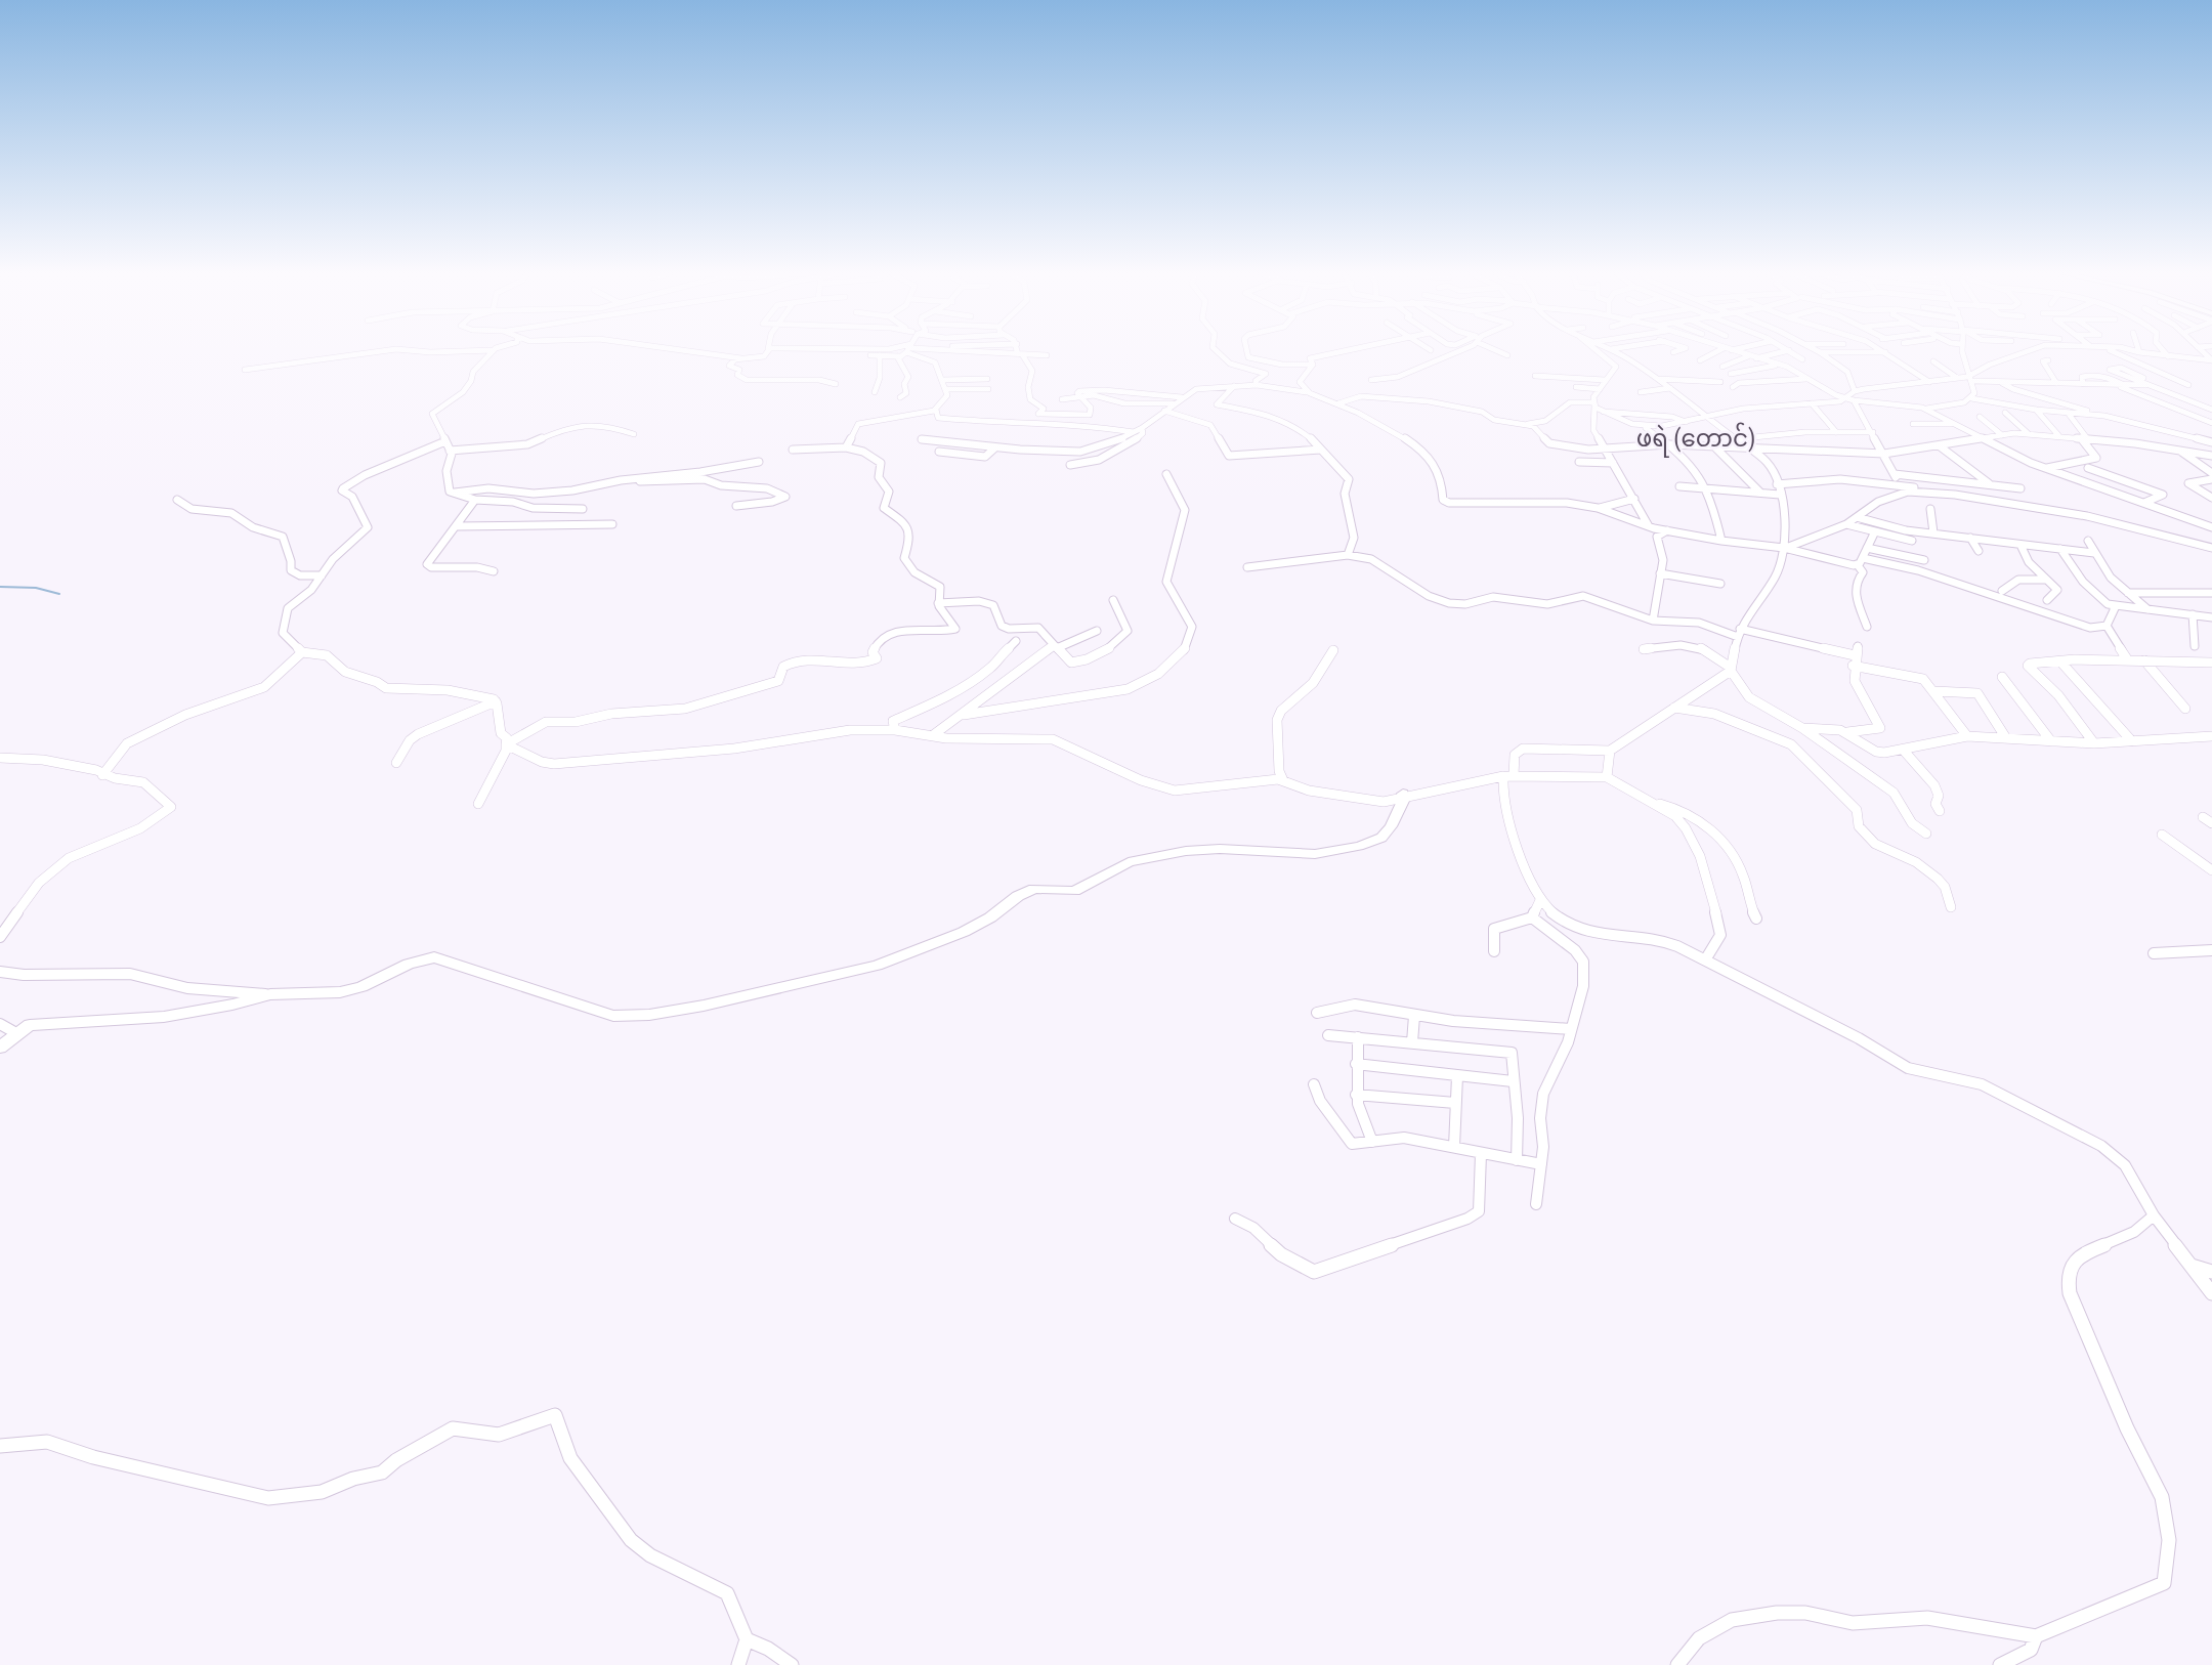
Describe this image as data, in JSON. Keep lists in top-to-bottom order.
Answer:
{
  "districts": ["ဖရဲ (တောင်)"]
}
